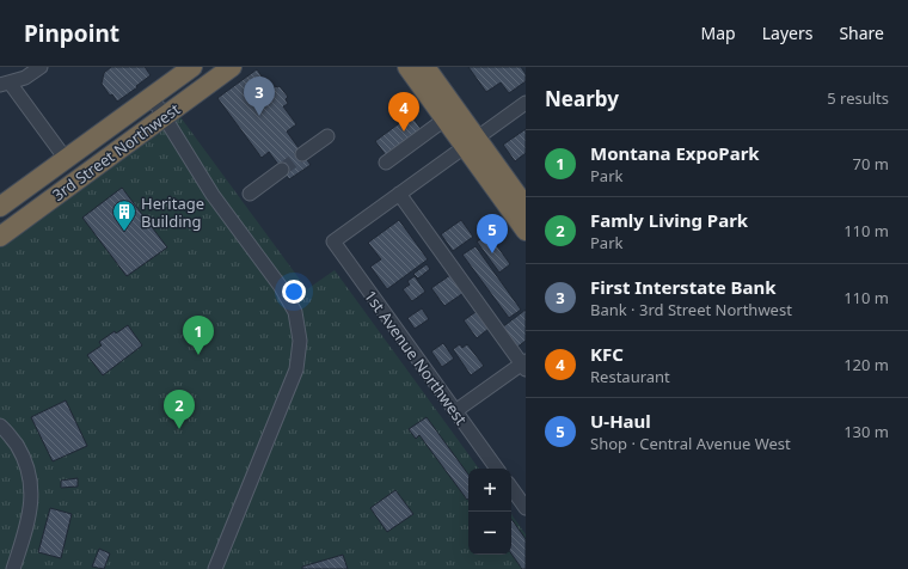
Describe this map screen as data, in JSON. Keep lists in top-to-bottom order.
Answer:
{
  "streets": {
    "highway": ["3rd Street Northwest"],
    "street": ["1st Avenue Northwest"]
  },
  "places": {
    "building": ["Heritage Building"]
  },
  "page": {
    "header": "Pinpoint",
    "nav": ["Map", "Layers", "Share"],
    "heading": ["Nearby", "5 results"],
    "pins": [
      "3",
      "4",
      "5",
      "1",
      "2"
    ],
    "list": [
      {
        "mark": "1",
        "name": "Montana ExpoPark",
        "note": "Park",
        "value": "70 m"
      },
      {
        "mark": "2",
        "name": "Famly Living Park",
        "note": "Park",
        "value": "110 m"
      },
      {
        "mark": "3",
        "name": "First Interstate Bank",
        "note": "Bank · 3rd Street Northwest",
        "value": "110 m"
      },
      {
        "mark": "4",
        "name": "KFC",
        "note": "Restaurant",
        "value": "120 m"
      },
      {
        "mark": "5",
        "name": "U-Haul",
        "note": "Shop · Central Avenue West",
        "value": "130 m"
      }
    ],
    "map_buttons": ["+", "−"]
  }
}
